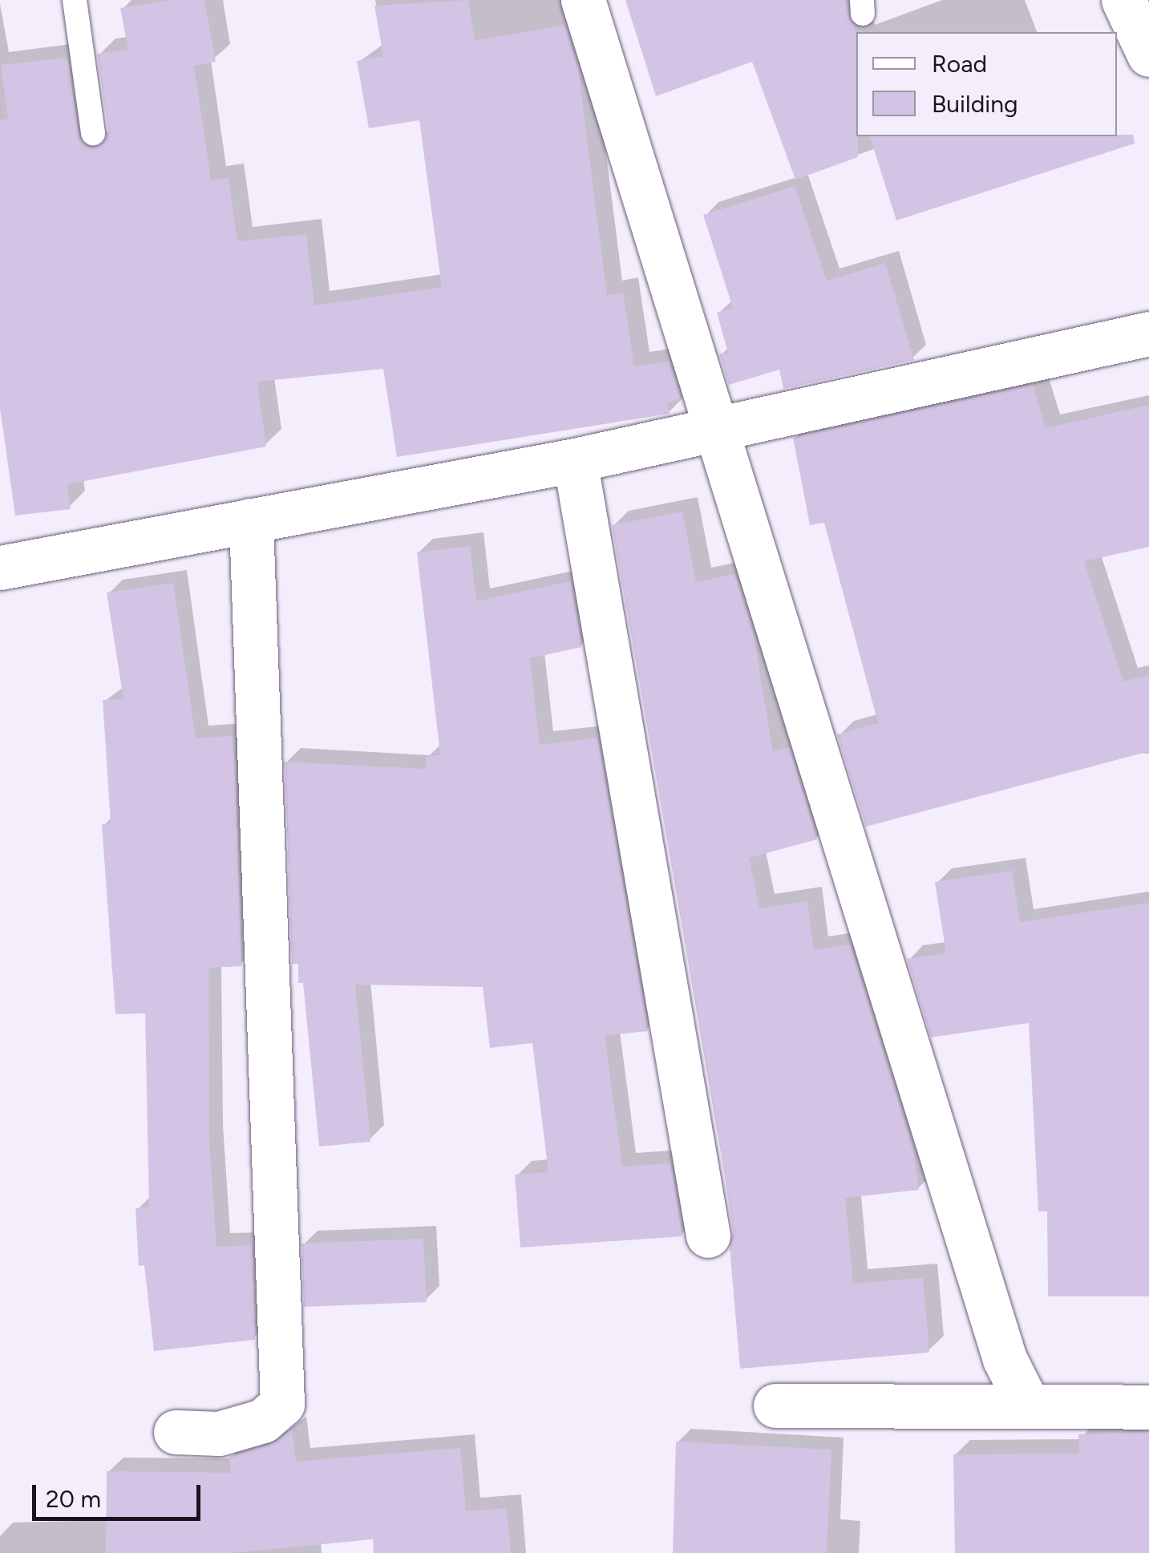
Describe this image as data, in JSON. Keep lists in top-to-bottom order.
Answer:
{
  "legend": ["Road", "Building"],
  "scale_bar": "20 m"
}
